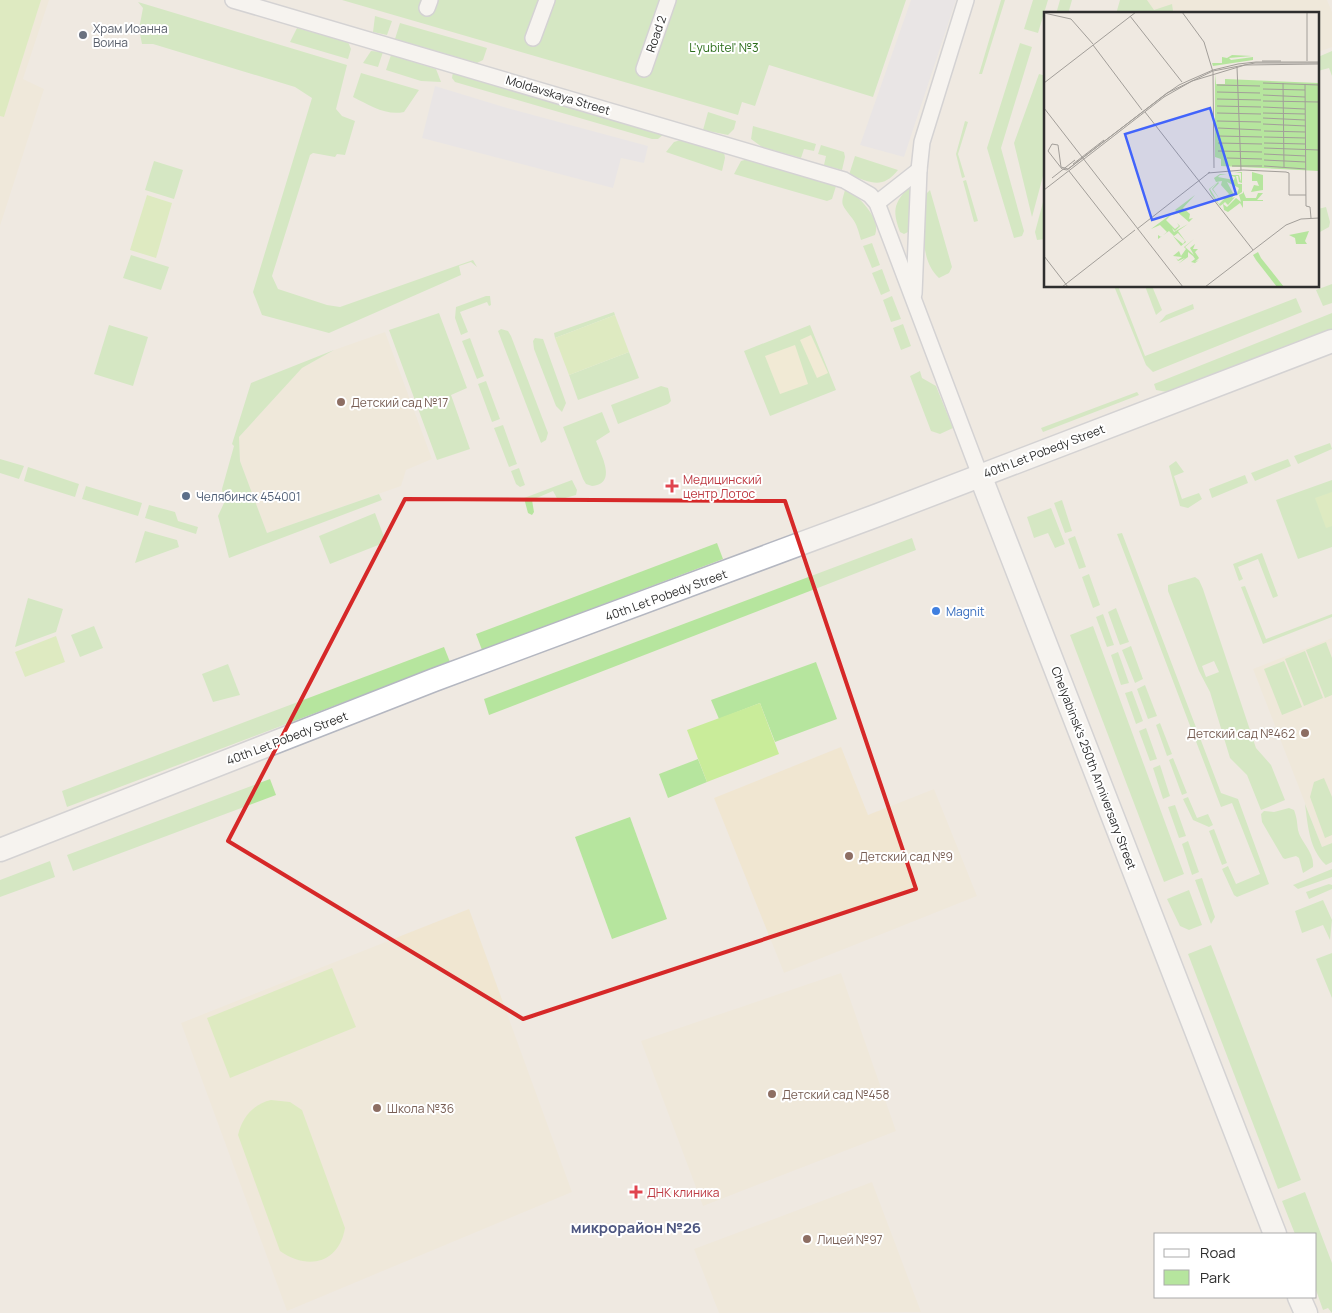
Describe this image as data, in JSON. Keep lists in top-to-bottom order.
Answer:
{
  "streets": {
    "street": [
      "Road 2",
      "Moldavskaya Street",
      "40th Let Pobedy Street",
      "Chelyabinsk's 250th Anniversary Street"
    ]
  },
  "crossings": [
    ["Moldavskaya Street", "Chelyabinsk's 250th Anniversary Street"],
    ["40th Let Pobedy Street", "Chelyabinsk's 250th Anniversary Street"]
  ],
  "districts": ["микрорайон №26"],
  "parks": ["L'yubitel' №3"],
  "places": {
    "other": [
      "Храм Иоанна Воина",
      "Детский сад №17",
      "Челябинск 454001",
      "Magnit",
      "Детский сад №462",
      "Детский сад №9",
      "Детский сад №458",
      "Школа №36",
      "Лицей №97"
    ],
    "health": ["Медицинский центр Лотос", "ДНК клиника"]
  },
  "legend": ["Road", "Park"]
}
